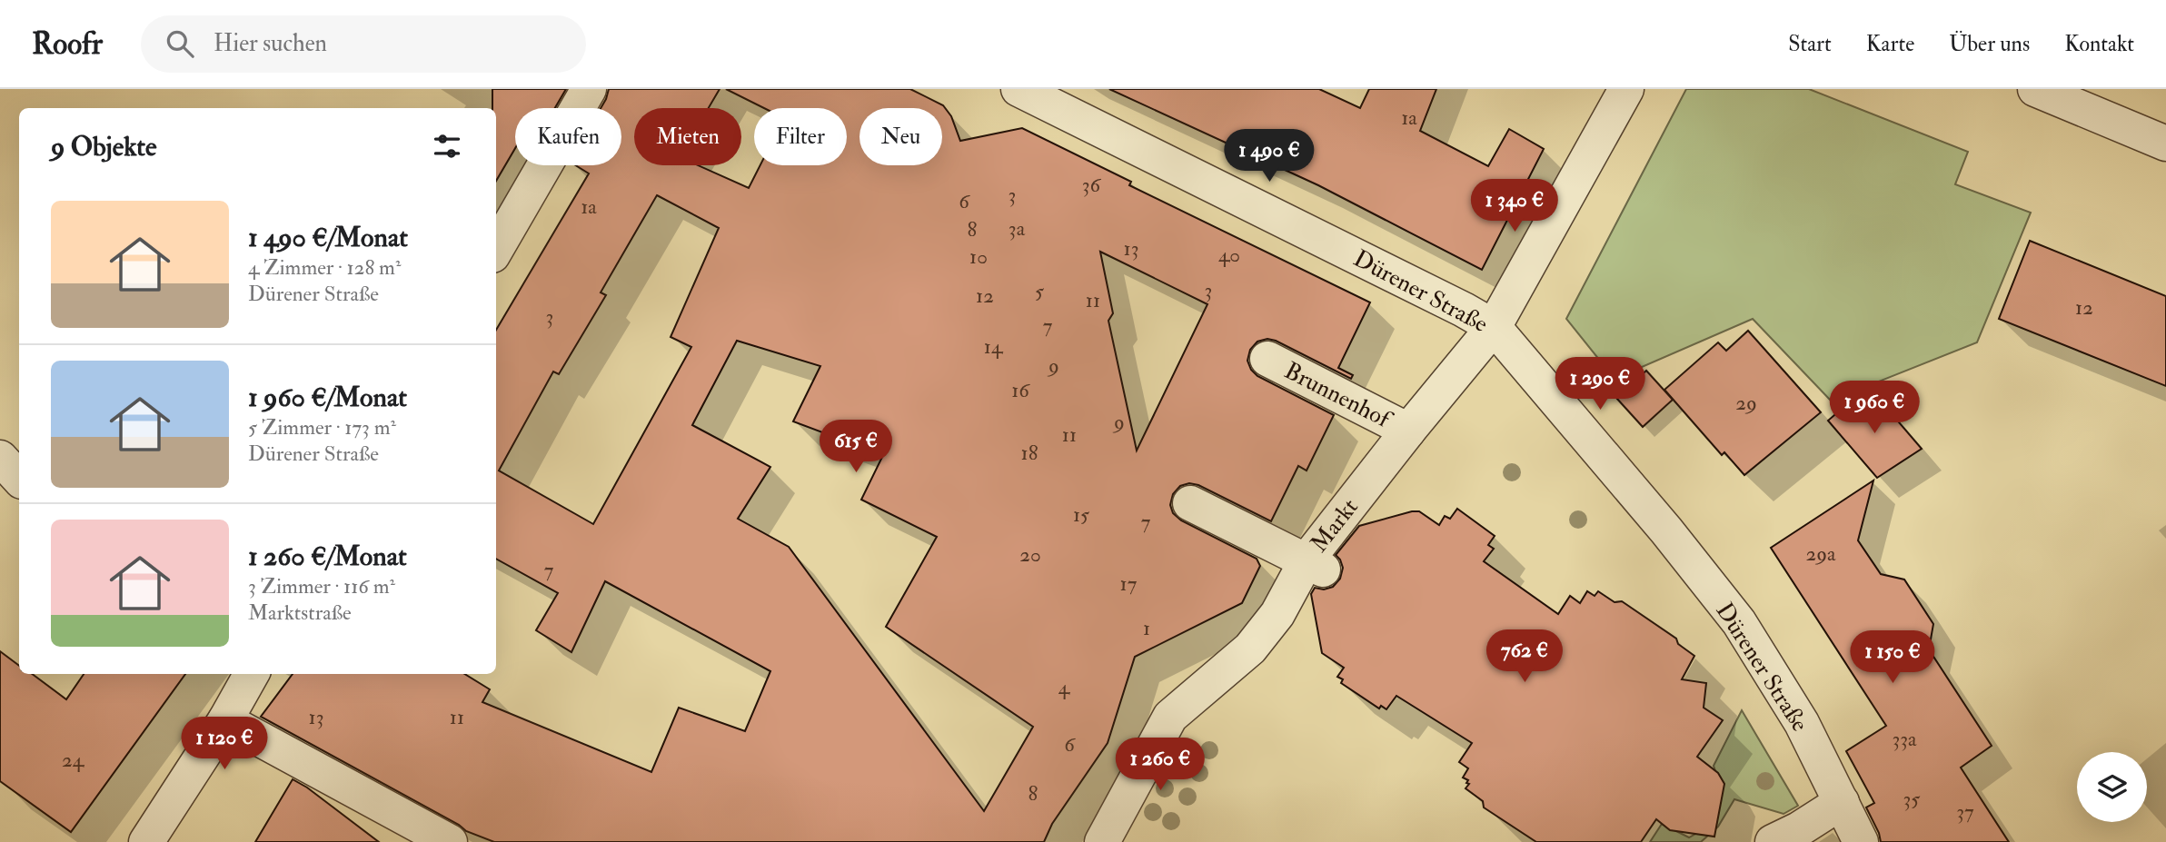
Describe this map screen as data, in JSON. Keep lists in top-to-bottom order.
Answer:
{
  "streets": {
    "street": ["Dürener Straße", "Brunnenhof", "Markt"]
  },
  "crossings": [
    ["Dürener Straße", "Markt"],
    ["Brunnenhof", "Markt"]
  ],
  "house_numbers": [
    "1a",
    "36",
    "3",
    "6",
    "1a",
    "3a",
    "8",
    "13",
    "40",
    "10",
    "3",
    "5",
    "12",
    "11",
    "12",
    "3",
    "7",
    "14",
    "9",
    "16",
    "29",
    "9",
    "11",
    "18",
    "15",
    "7",
    "29a",
    "20",
    "7",
    "17",
    "1",
    "4",
    "13",
    "11",
    "33a",
    "6",
    "24",
    "8",
    "35",
    "37"
  ],
  "page": {
    "header": "Roofr",
    "search": "Hier suchen",
    "nav": [
      "Start",
      "Karte",
      "Über uns",
      "Kontakt"
    ],
    "chip": [
      "Kaufen",
      "Mieten",
      "Filter",
      "Neu"
    ],
    "heading": "9 Objekte",
    "price": [
      "1 490 €",
      "1 340 €",
      "1 290 €",
      "1 960 €",
      "615 €",
      "762 €",
      "1 150 €",
      "1 120 €",
      "1 260 €"
    ],
    "list": [
      {
        "name": "1 490 €/Monat",
        "note": "4 Zimmer · 128 m² · Dürener Straße"
      },
      {
        "name": "1 960 €/Monat",
        "note": "5 Zimmer · 173 m² · Dürener Straße"
      },
      {
        "name": "1 260 €/Monat",
        "note": "3 Zimmer · 116 m² · Marktstraße"
      }
    ]
  }
}
